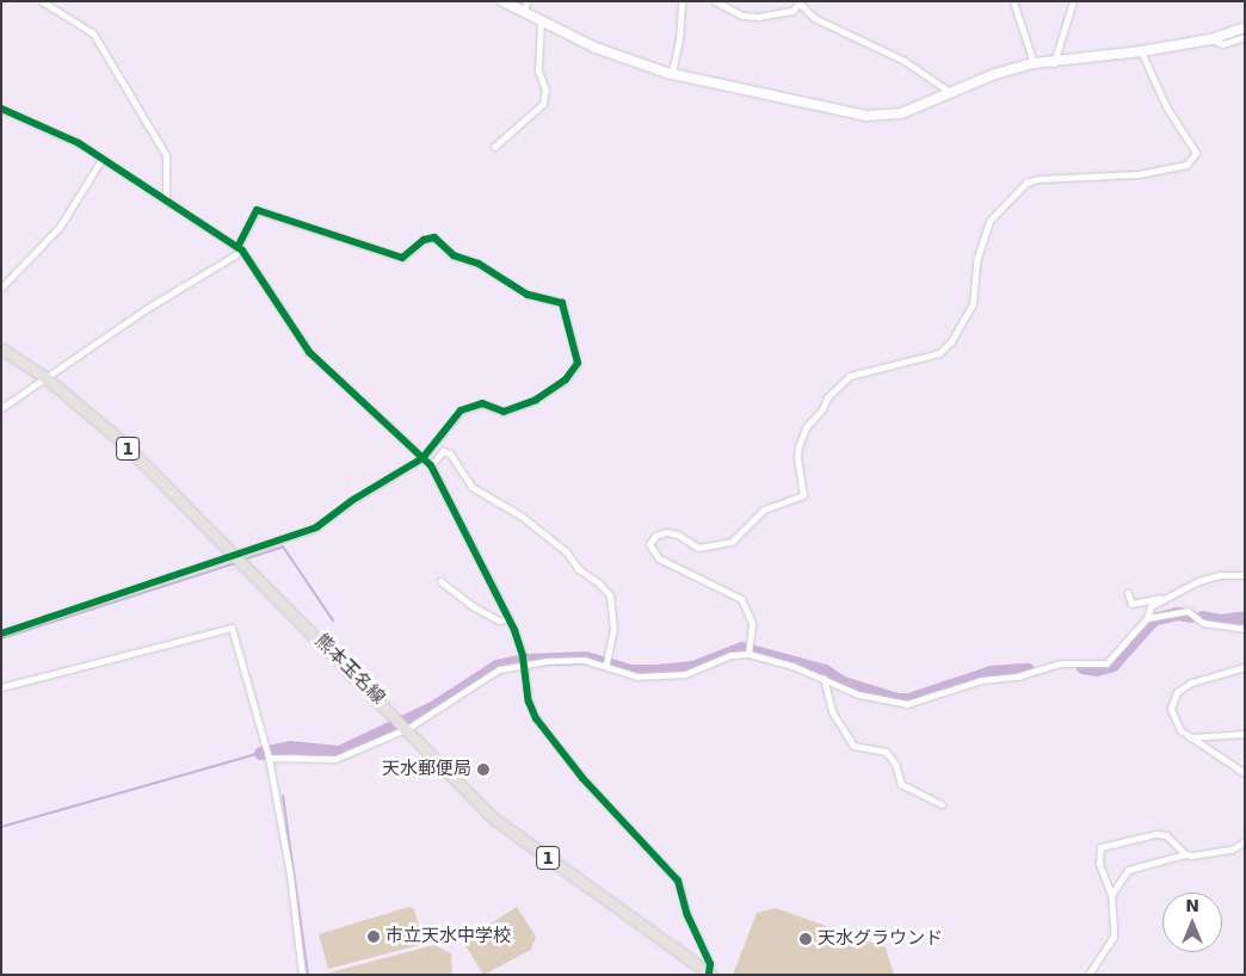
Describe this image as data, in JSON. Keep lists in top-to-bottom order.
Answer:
{
  "streets": {
    "main road": ["1", "熊本玉名線"]
  },
  "places": ["天水郵便局", "市立天水中学校", "天水グラウンド"],
  "north": "top"
}
